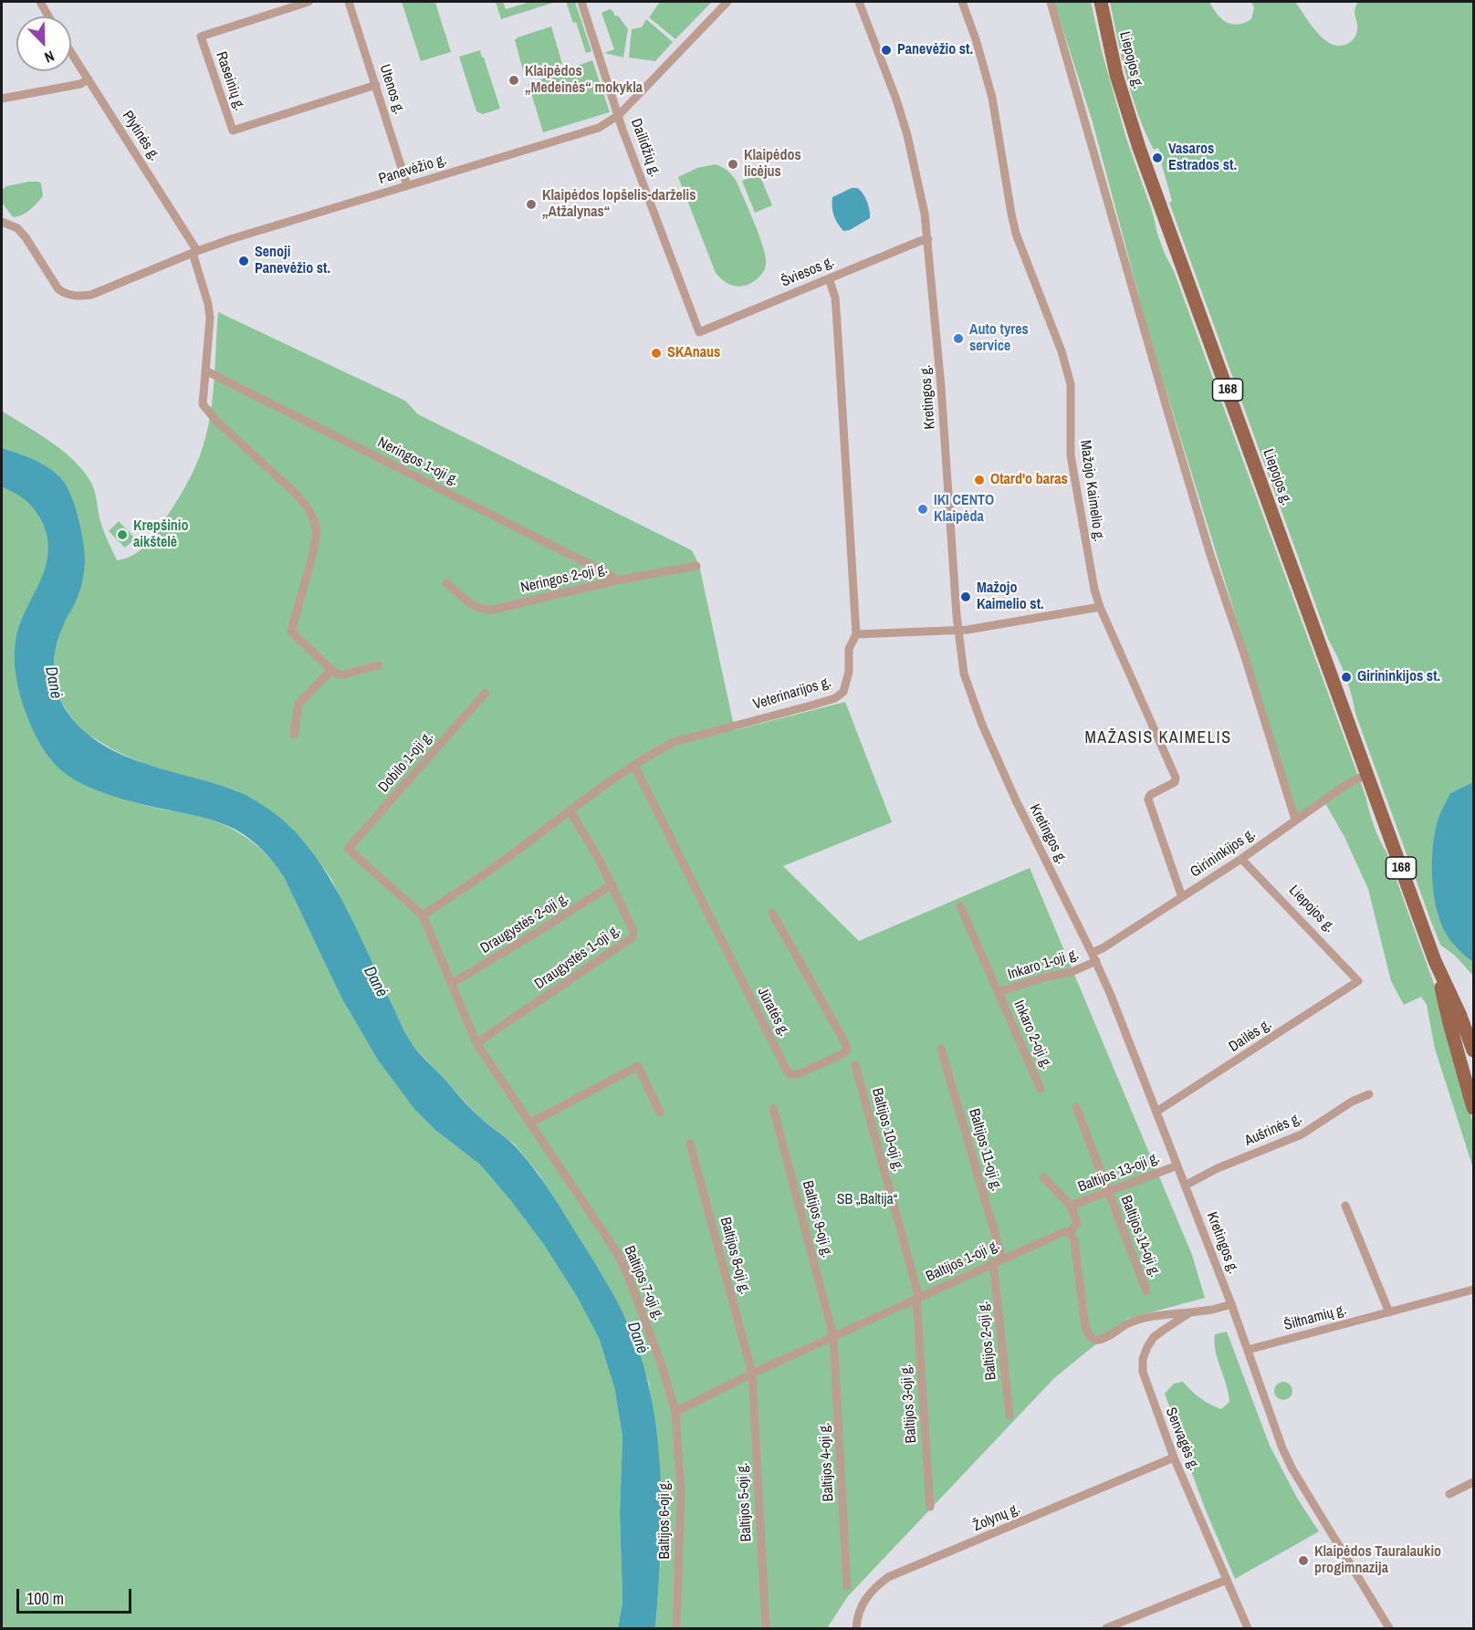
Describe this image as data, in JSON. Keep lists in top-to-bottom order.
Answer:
{
  "streets": {
    "main road": ["Liepojos g.", "168"],
    "street": [
      "Raseinių g.",
      "Utenos g.",
      "Plytinės g.",
      "Dailidžių g.",
      "Panevėžio g.",
      "Šviesos g.",
      "Kretingos g.",
      "Neringos 1-oji g.",
      "Mažojo Kaimelio g.",
      "Neringos 2-oji g.",
      "Veterinarijos g.",
      "Dobilo 1-oji g.",
      "Girininkijos g.",
      "Draugystės 2-oji g.",
      "Draugystės 1-oji g.",
      "Inkaro 1-oji g.",
      "Jūratės g.",
      "Inkaro 2-oji g.",
      "Dailės g.",
      "Baltijos 10-oji g.",
      "Aušrinės g.",
      "Baltijos 11-oji g.",
      "Baltijos 13-oji g.",
      "Baltijos 9-oji g.",
      "Baltijos 14-oji g.",
      "Baltijos 8-oji g.",
      "Baltijos 1-oji g.",
      "Baltijos 7-oji g.",
      "Šiltnamių g.",
      "Baltijos 2-oji g.",
      "Baltijos 3-oji g.",
      "Senvagės g.",
      "Baltijos 4-oji g.",
      "Baltijos 5-oji g.",
      "Žolynų g.",
      "Baltijos 6-oji g."
    ]
  },
  "crossings": [
    ["Liepojos g.", "Girininkijos g."],
    ["Liepojos g.", "Dailės g."],
    ["Raseinių g.", "Utenos g."],
    ["Utenos g.", "Panevėžio g."],
    ["Plytinės g.", "Panevėžio g."],
    ["Plytinės g.", "Neringos 1-oji g."],
    ["Dailidžių g.", "Panevėžio g."],
    ["Dailidžių g.", "Šviesos g."],
    ["Šviesos g.", "Kretingos g."],
    ["Šviesos g.", "Veterinarijos g."],
    ["Kretingos g.", "Girininkijos g."],
    ["Kretingos g.", "Inkaro 1-oji g."],
    ["Kretingos g.", "Dailės g."],
    ["Kretingos g.", "Aušrinės g."],
    ["Kretingos g.", "Baltijos 13-oji g."],
    ["Kretingos g.", "Šiltnamių g."],
    ["Kretingos g.", "Senvagės g."],
    ["Neringos 1-oji g.", "Neringos 2-oji g."],
    ["Mažojo Kaimelio g.", "Girininkijos g."],
    ["Veterinarijos g.", "Dobilo 1-oji g."],
    ["Veterinarijos g.", "Draugystės 1-oji g."],
    ["Veterinarijos g.", "Jūratės g."],
    ["Veterinarijos g.", "Baltijos 7-oji g."],
    ["Dobilo 1-oji g.", "Baltijos 7-oji g."],
    ["Draugystės 2-oji g.", "Draugystės 1-oji g."],
    ["Draugystės 2-oji g.", "Baltijos 7-oji g."],
    ["Draugystės 1-oji g.", "Baltijos 7-oji g."],
    ["Inkaro 1-oji g.", "Inkaro 2-oji g."],
    ["Baltijos 10-oji g.", "Baltijos 1-oji g."],
    ["Baltijos 10-oji g.", "Baltijos 3-oji g."],
    ["Baltijos 11-oji g.", "Baltijos 1-oji g."],
    ["Baltijos 13-oji g.", "Baltijos 14-oji g."],
    ["Baltijos 13-oji g.", "Baltijos 1-oji g."],
    ["Baltijos 9-oji g.", "Baltijos 1-oji g."],
    ["Baltijos 9-oji g.", "Baltijos 4-oji g."],
    ["Baltijos 8-oji g.", "Baltijos 1-oji g."],
    ["Baltijos 8-oji g.", "Baltijos 5-oji g."],
    ["Baltijos 1-oji g.", "Baltijos 7-oji g."],
    ["Baltijos 1-oji g.", "Baltijos 2-oji g."],
    ["Baltijos 1-oji g.", "Baltijos 3-oji g."],
    ["Baltijos 1-oji g.", "Baltijos 4-oji g."],
    ["Baltijos 1-oji g.", "Baltijos 5-oji g."],
    ["Baltijos 1-oji g.", "Baltijos 6-oji g."],
    ["Baltijos 7-oji g.", "Baltijos 6-oji g."],
    ["Senvagės g.", "Žolynų g."]
  ],
  "districts": ["MAŽASIS KAIMELIS"],
  "water": ["Danė"],
  "parks": ["SB „Baltija“"],
  "places": [
    "Panevėžio st.",
    "Klaipėdos „Medeinės“ mokykla",
    "Vasaros Estrados st.",
    "Klaipėdos licėjus",
    "Klaipėdos lopšelis-darželis „Atžalynas“",
    "Senoji Panevėžio st.",
    "Auto tyres service",
    "SKAnaus",
    "Otard'o baras",
    "IKI CENTO Klaipėda",
    "Krepšinio aikštelė",
    "Mažojo Kaimelio st.",
    "Girininkijos st.",
    "Klaipėdos Tauralaukio progimnazija"
  ],
  "scale_bar": "100 m",
  "north": "bottom right"
}
